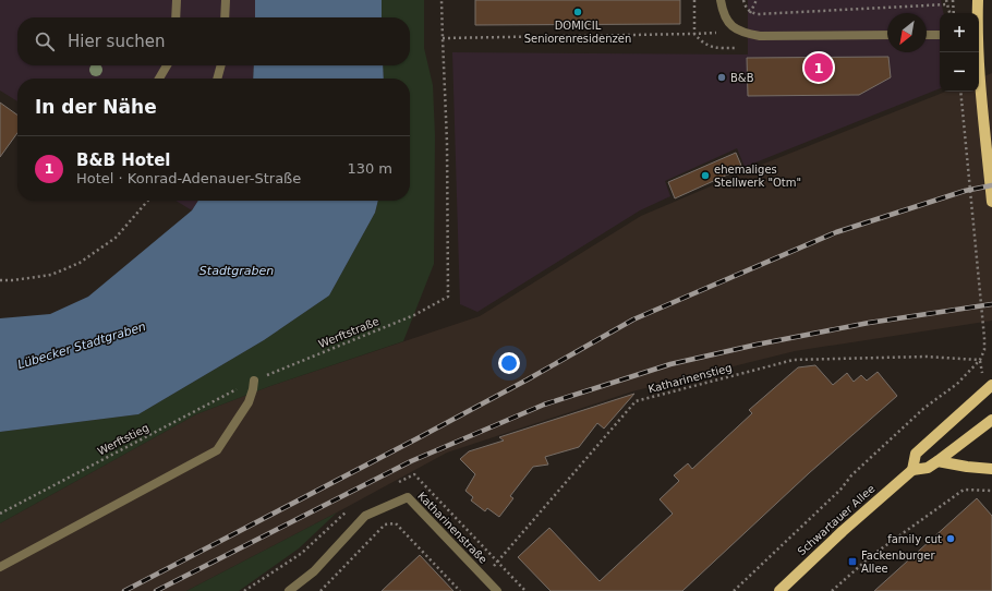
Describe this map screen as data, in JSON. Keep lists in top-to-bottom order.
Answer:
{
  "streets": {
    "main road": ["Schwartauer Allee"],
    "street": ["Katharinenstraße"],
    "path": ["Werftstraße", "Katharinenstieg", "Werftstieg"]
  },
  "crossings": [
    ["Werftstraße", "Werftstieg"],
    ["Katharinenstieg", "Katharinenstraße"]
  ],
  "water": ["Stadtgraben", "Lübecker Stadtgraben"],
  "places": {
    "other": [
      "DOMICIL Seniorenresidenzen",
      "B&B",
      "ehemaliges Stellwerk \"Otm\"",
      "family cut"
    ],
    "transit": ["Fackenburger Allee"]
  },
  "north": "bottom left",
  "page": {
    "map_buttons": ["+", "−"],
    "search": "Hier suchen",
    "pins": "1",
    "heading": "In der Nähe",
    "list": [
      {
        "mark": "1",
        "name": "B&B Hotel",
        "note": "Hotel · Konrad-Adenauer-Straße",
        "value": "130 m"
      }
    ]
  }
}
